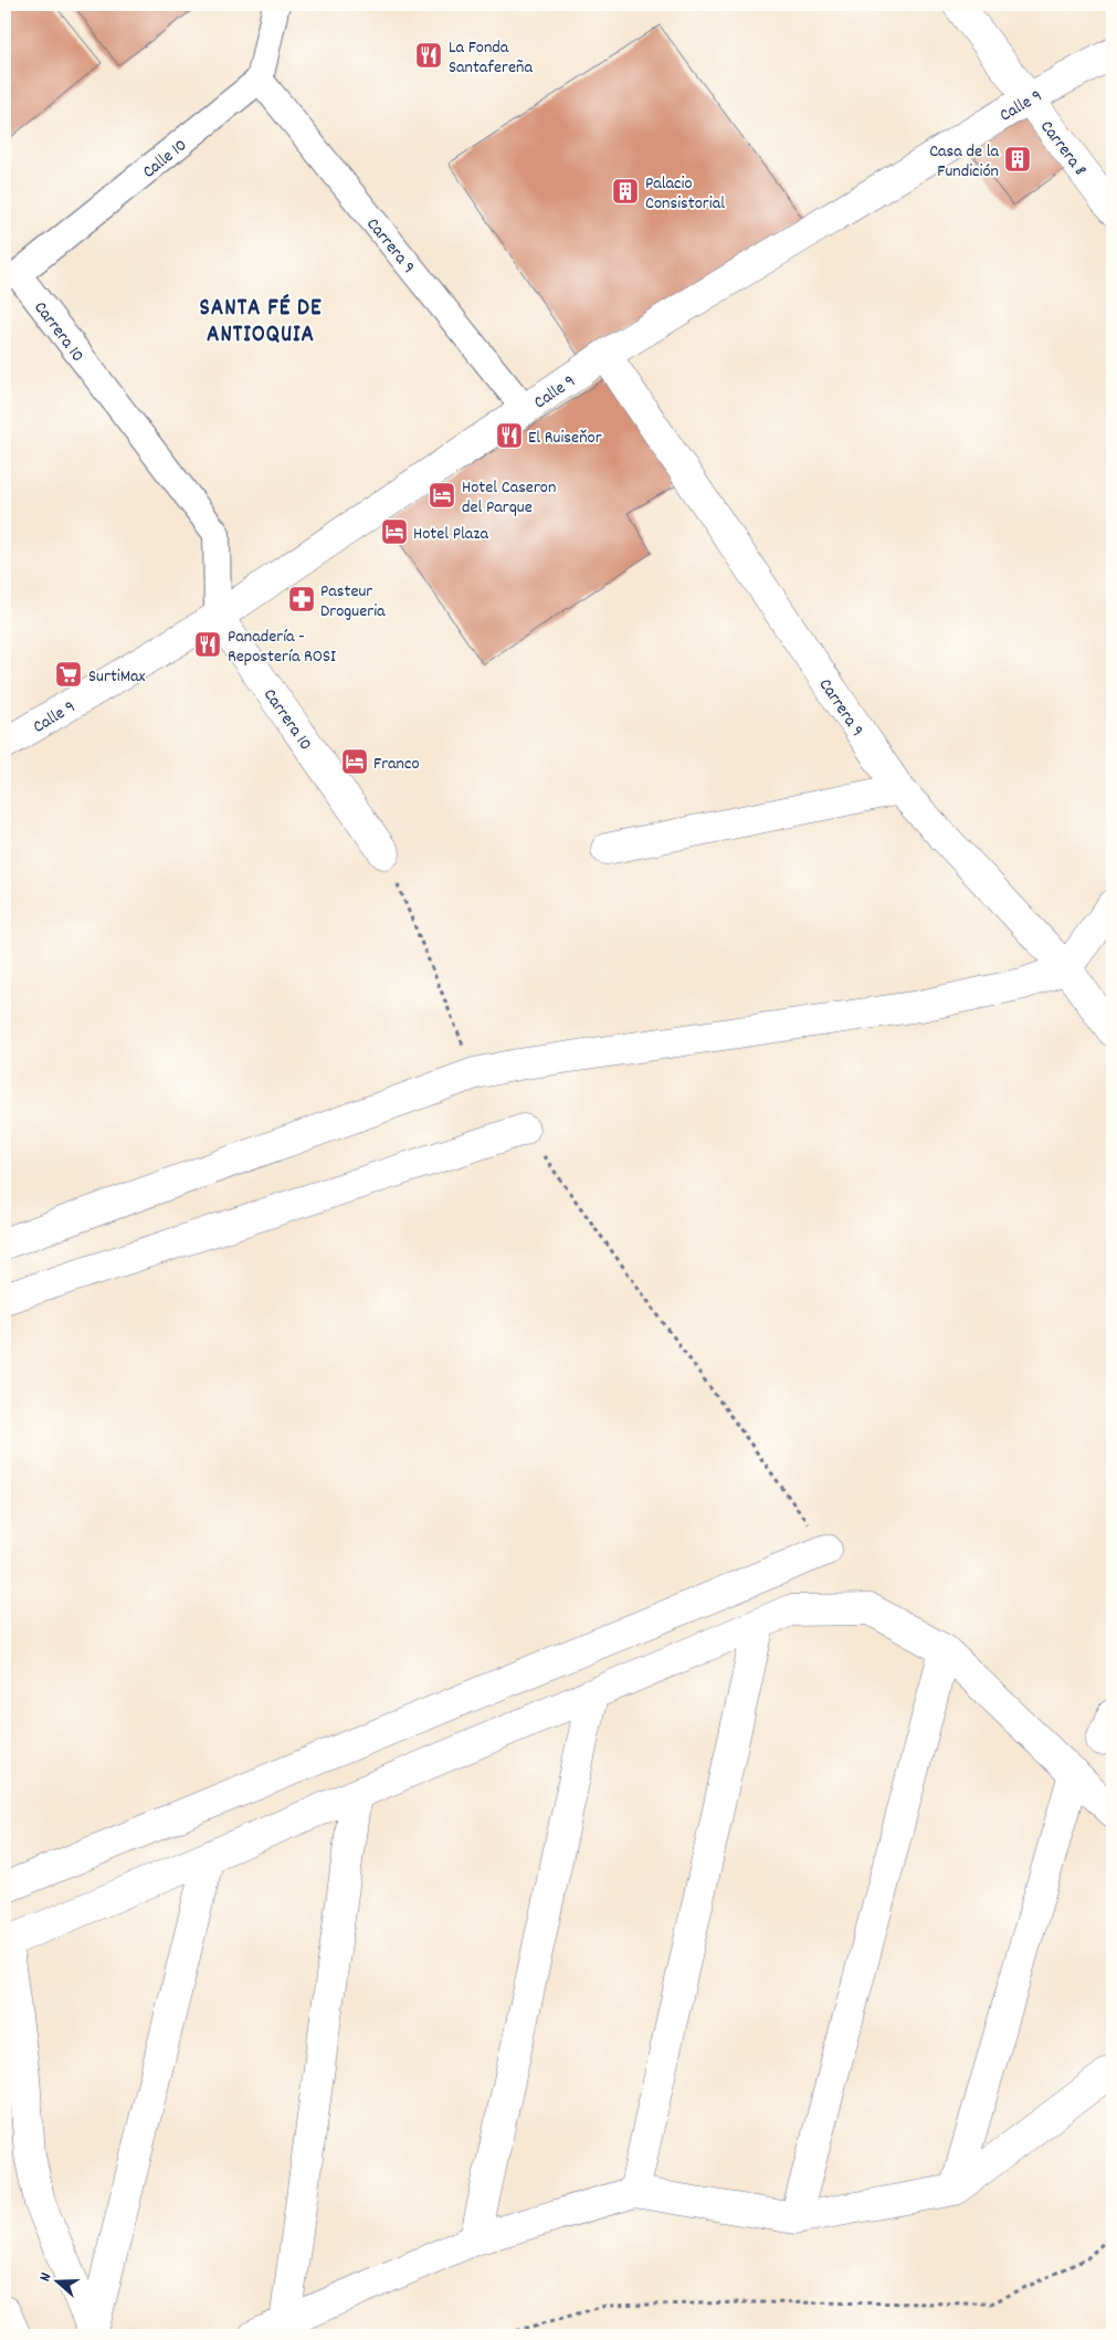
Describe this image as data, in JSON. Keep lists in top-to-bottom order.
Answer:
{
  "streets": {
    "street": [
      "Calle 9",
      "Carrera 8",
      "Calle 10",
      "Carrera 9",
      "Carrera 10"
    ]
  },
  "crossings": [
    ["Calle 9", "Carrera 8"],
    ["Calle 9", "Carrera 9"],
    ["Calle 9", "Carrera 10"],
    ["Calle 10", "Carrera 9"],
    ["Calle 10", "Carrera 10"]
  ],
  "districts": ["SANTA FÉ DE ANTIOQUIA"],
  "places": {
    "restaurant": ["La Fonda Santafereña", "El Ruiseňor", "Panadería - Repostería ROSI"],
    "building": ["Casa de la Fundición", "Palacio Consistorial"],
    "hotel": ["Hotel Caseron del Parque", "Hotel Plaza", "Franco"],
    "pharmacy": ["Pasteur Drogueria"],
    "supermarket": ["SurtiMax"]
  },
  "north": "left"
}
